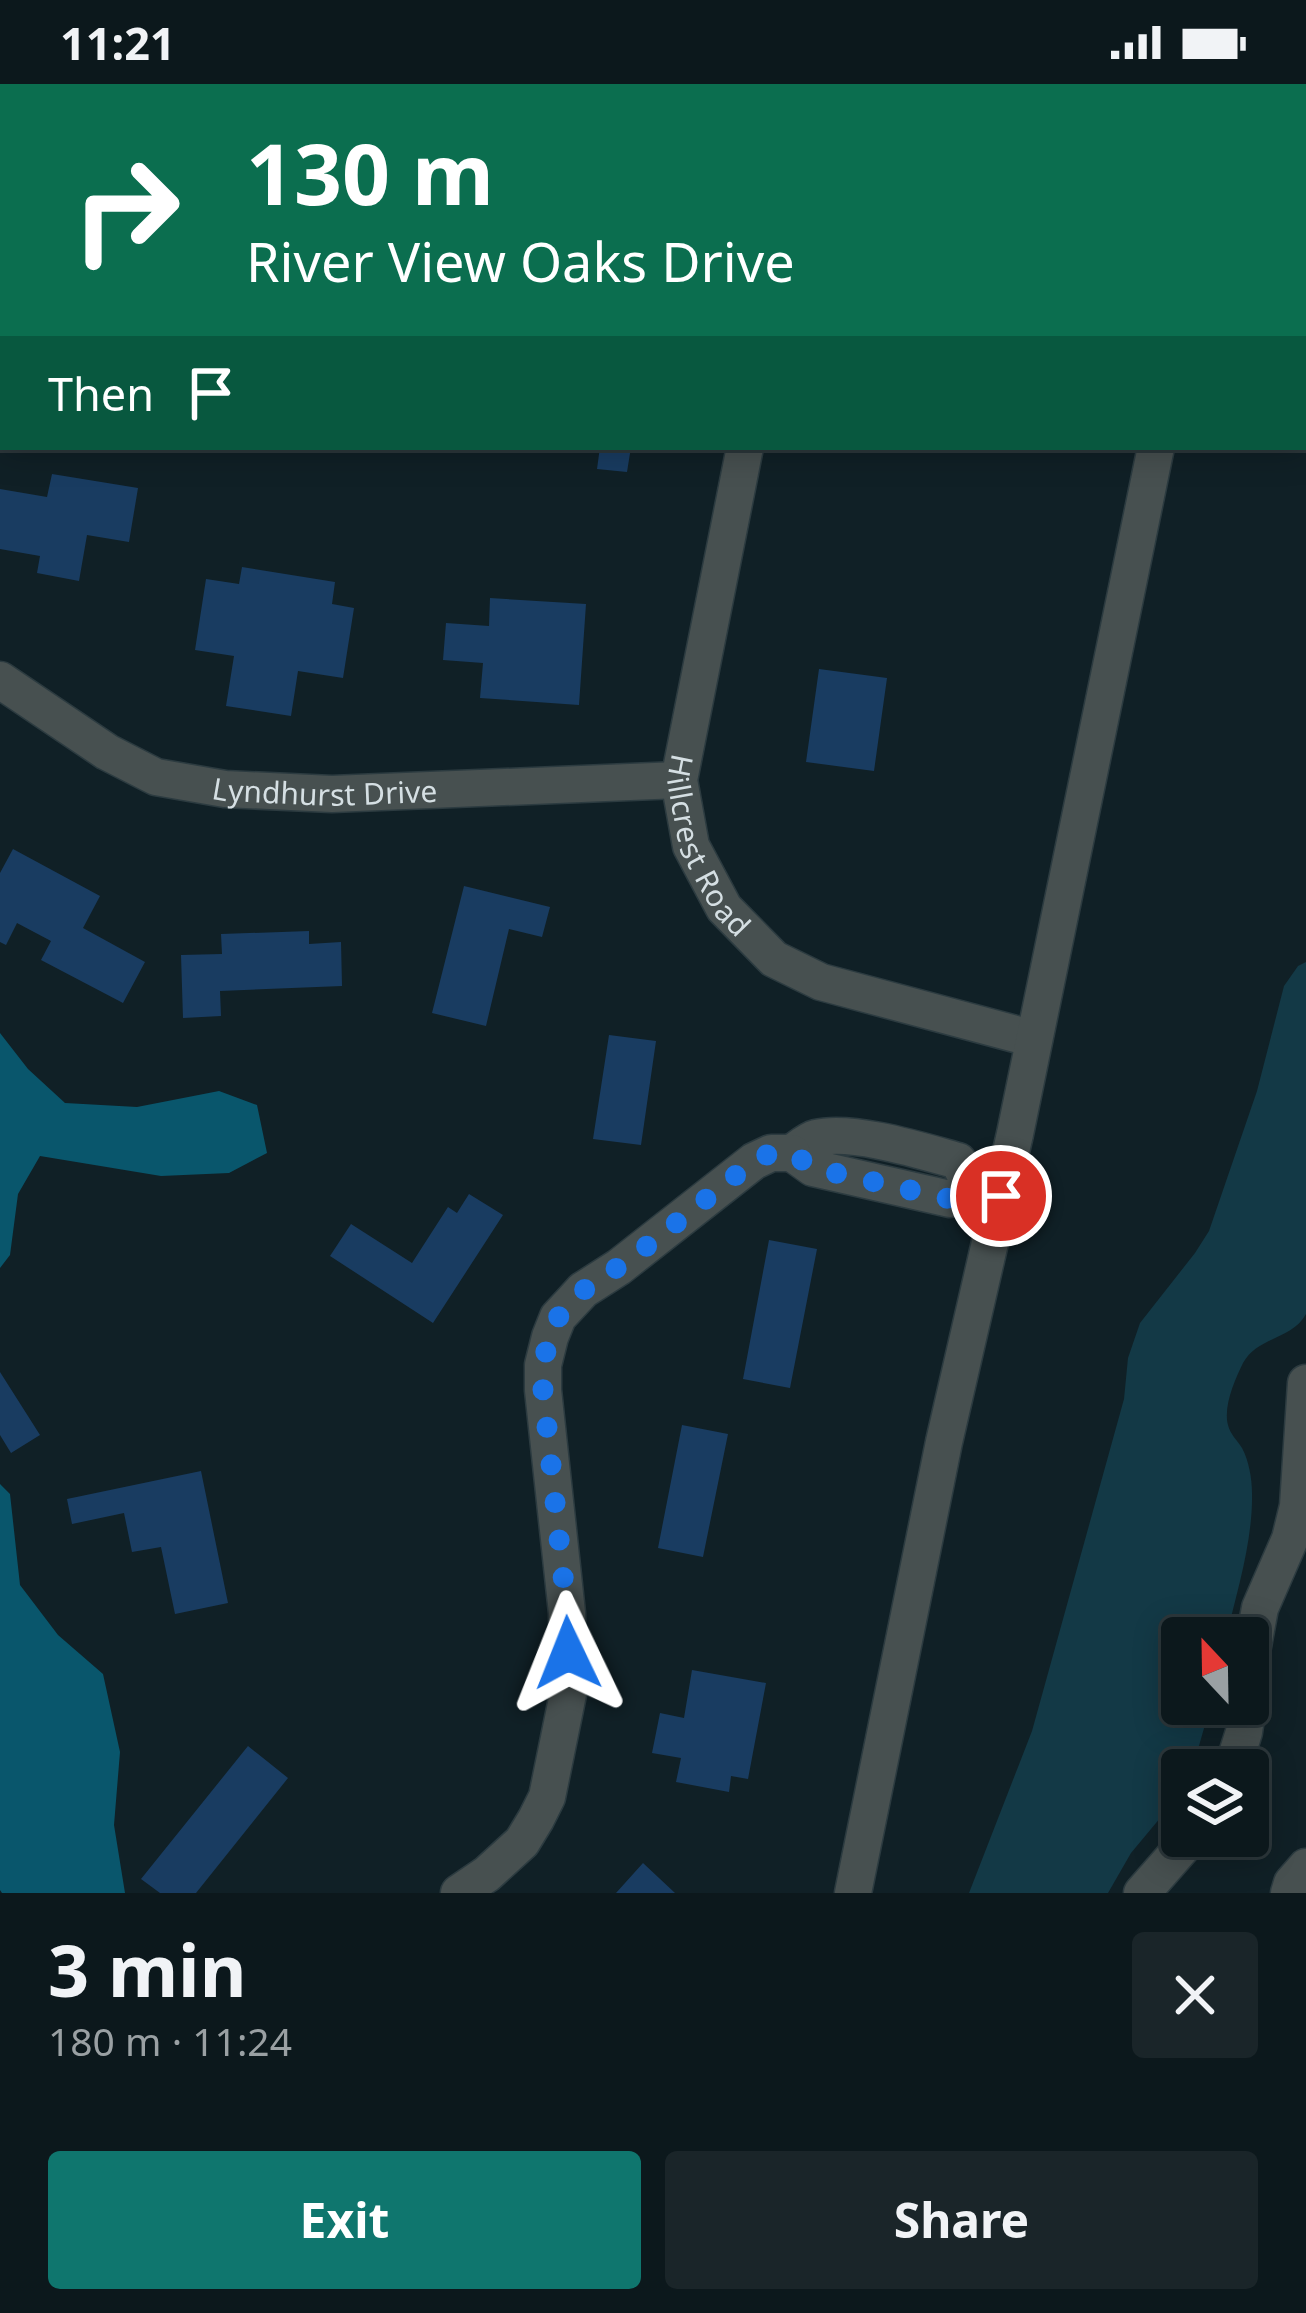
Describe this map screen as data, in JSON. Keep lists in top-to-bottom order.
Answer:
{
  "streets": {
    "street": ["Lyndhurst Drive", "Hillcrest Road"]
  },
  "crossings": [
    ["Lyndhurst Drive", "Hillcrest Road"]
  ],
  "north": "top",
  "page": {
    "status": "11:21",
    "turn": ["130 m", "River View Oaks Drive"],
    "then": "Then",
    "heading": ["3 min", "180 m · 11:24"],
    "buttons": ["Exit", "Share"]
  }
}
